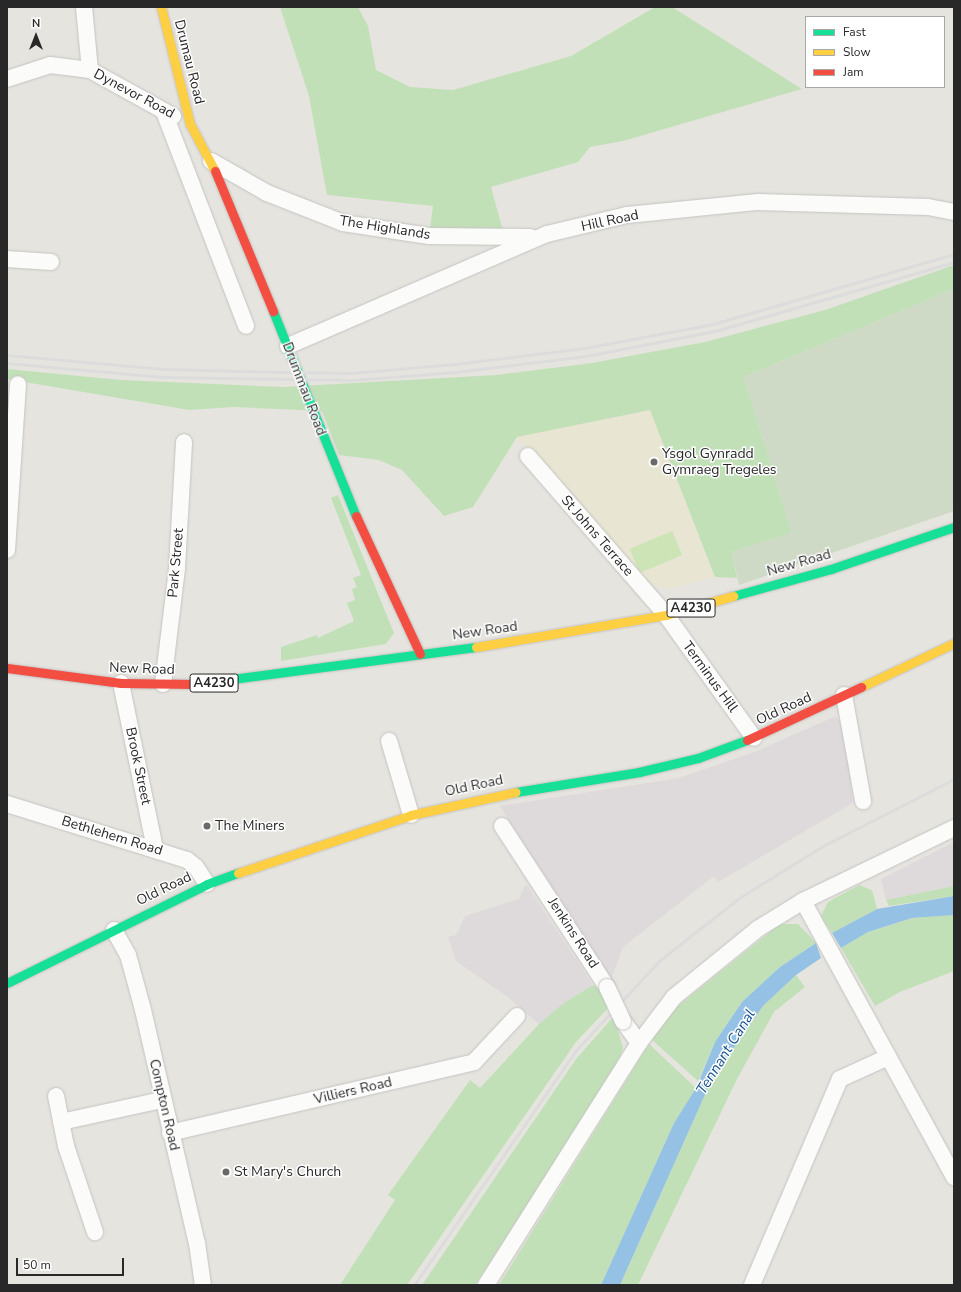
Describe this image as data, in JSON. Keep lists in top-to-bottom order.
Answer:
{
  "streets": {
    "main road": [
      "Drumau Road",
      "Drummau Road",
      "New Road",
      "A4230",
      "Old Road"
    ],
    "street": [
      "Dynevor Road",
      "Hill Road",
      "The Highlands",
      "St Johns Terrace",
      "Park Street",
      "Terminus Hill",
      "Brook Street",
      "Bethlehem Road",
      "Jenkins Road",
      "Villiers Road",
      "Compton Road"
    ]
  },
  "crossings": [
    ["Drumau Road", "Dynevor Road"],
    ["Drumau Road", "Drummau Road"],
    ["Dynevor Road", "Drummau Road"],
    ["Hill Road", "The Highlands"],
    ["Hill Road", "Drummau Road"],
    ["The Highlands", "Drummau Road"],
    ["Drummau Road", "New Road"],
    ["St Johns Terrace", "New Road"],
    ["St Johns Terrace", "Terminus Hill"],
    ["Park Street", "New Road"],
    ["New Road", "Terminus Hill"],
    ["New Road", "Brook Street"],
    ["Terminus Hill", "Old Road"],
    ["Old Road", "Bethlehem Road"],
    ["Old Road", "Compton Road"],
    ["Brook Street", "Bethlehem Road"],
    ["Villiers Road", "Compton Road"]
  ],
  "water": ["Tennant Canal"],
  "places": ["Ysgol Gynradd Gymraeg Tregeles", "The Miners", "St Mary's Church"],
  "legend": ["Fast", "Slow", "Jam"],
  "scale_bar": "50 m",
  "north": "top"
}
